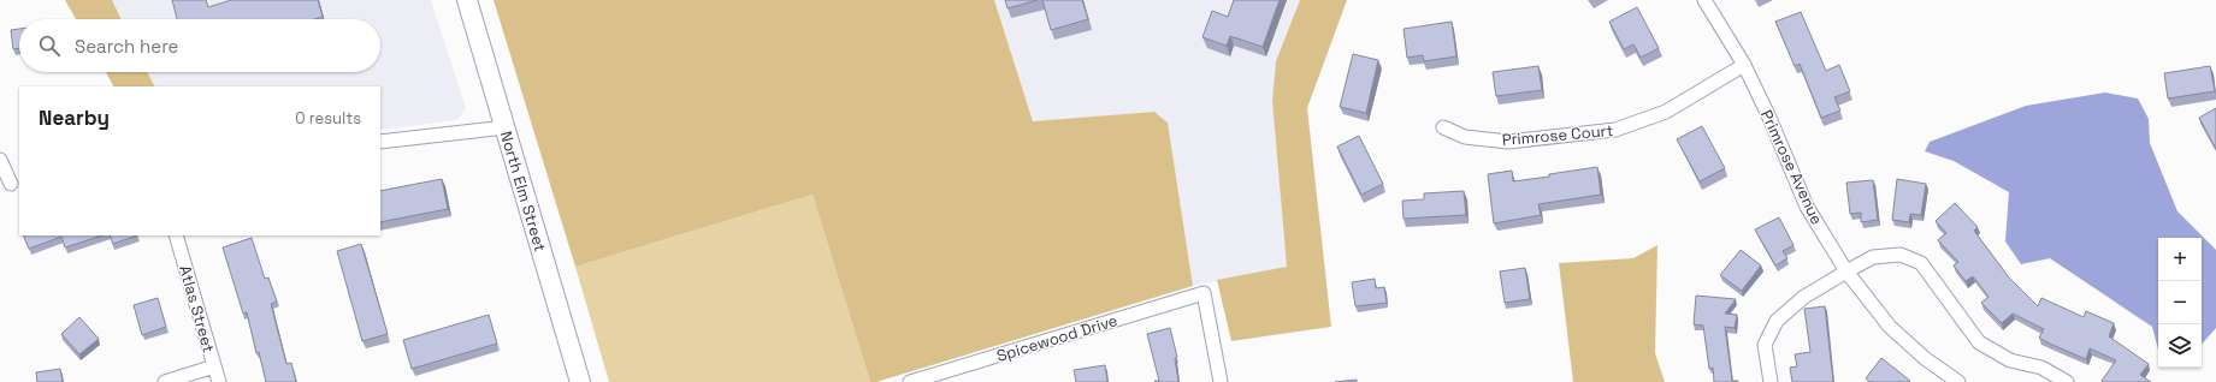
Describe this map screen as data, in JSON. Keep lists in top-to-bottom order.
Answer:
{
  "streets": {
    "main road": ["North Elm Street"],
    "street": [
      "Primrose Court",
      "Primrose Avenue",
      "Atlas Street",
      "Spicewood Drive"
    ]
  },
  "crossings": [
    ["Primrose Court", "Primrose Avenue"]
  ],
  "page": {
    "search": "Search here",
    "heading": ["Nearby", "0 results"],
    "map_buttons": ["+", "−"]
  }
}
